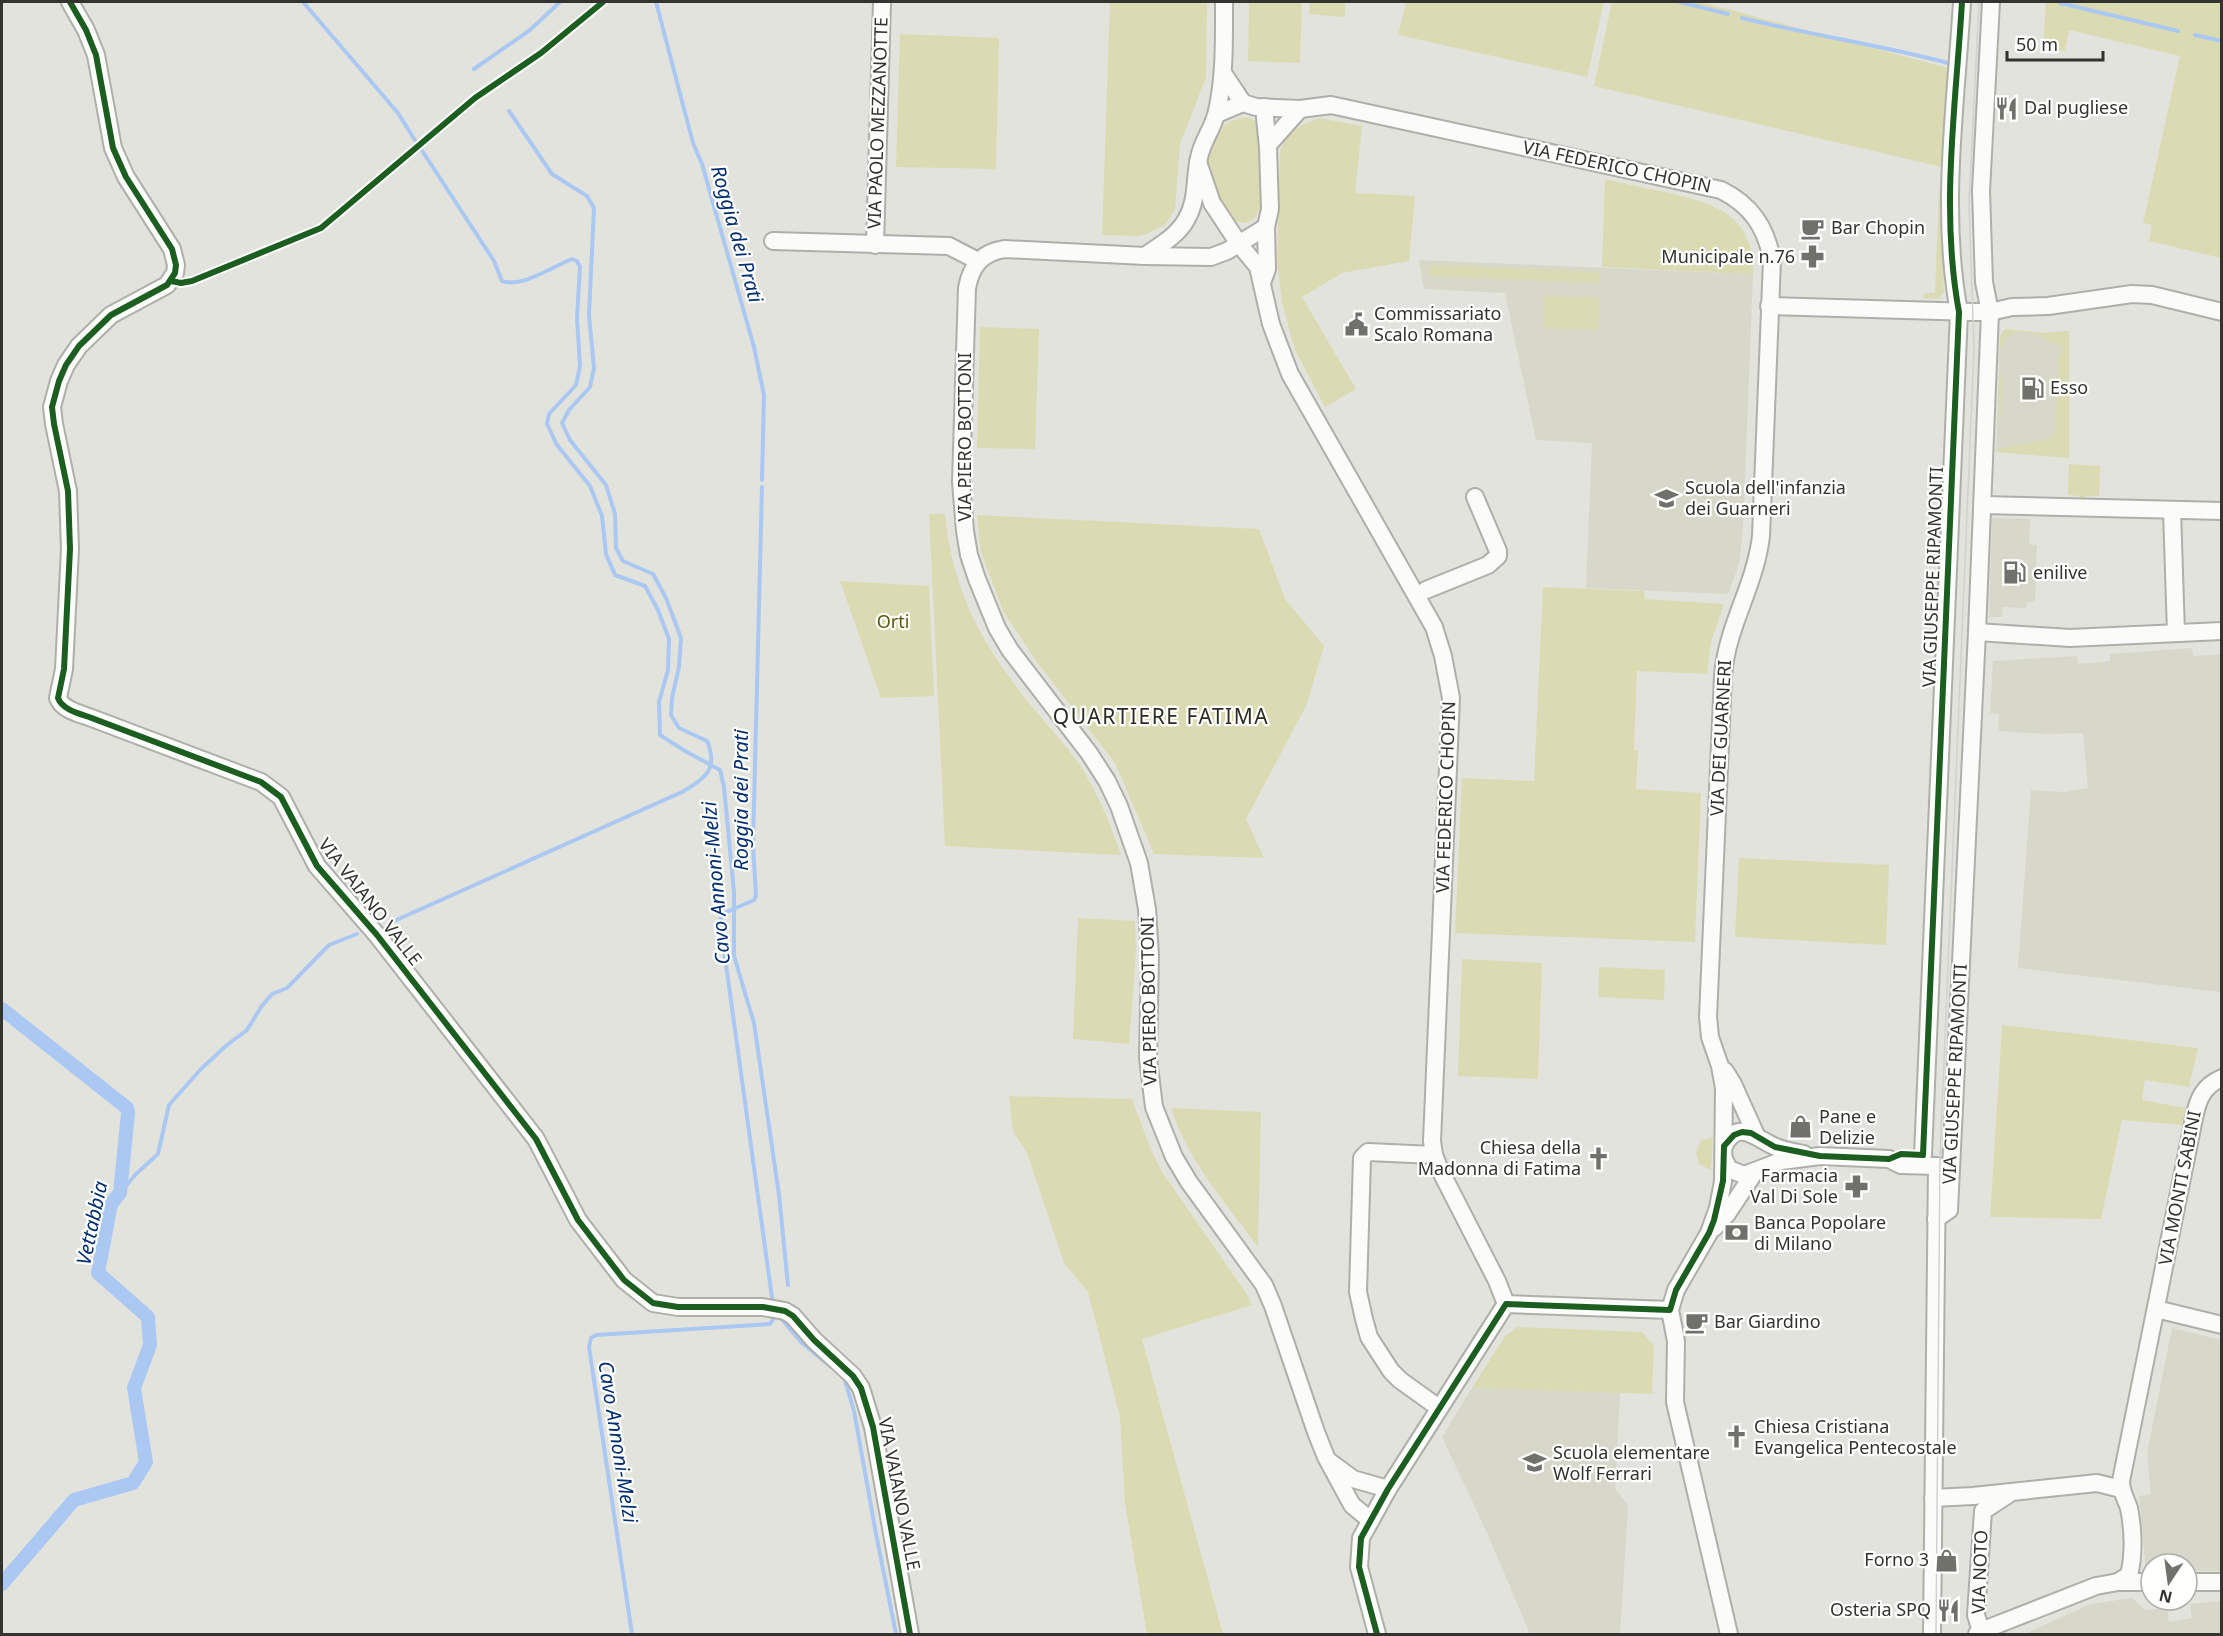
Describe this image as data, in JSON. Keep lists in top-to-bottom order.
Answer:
{
  "streets": {
    "street": [
      "VIA PAOLO MEZZANOTTE",
      "VIA FEDERICO CHOPIN",
      "VIA PIERO BOTTONI",
      "VIA GIUSEPPE RIPAMONTI",
      "VIA DEI GUARNERI",
      "VIA VAIANO VALLE",
      "VIA MONTI SABINI",
      "VIA NOTO"
    ]
  },
  "crossings": [
    ["VIA FEDERICO CHOPIN", "VIA DEI GUARNERI"],
    ["VIA GIUSEPPE RIPAMONTI", "VIA NOTO"],
    ["VIA MONTI SABINI", "VIA NOTO"]
  ],
  "districts": ["QUARTIERE FATIMA"],
  "water": ["Roggia dei Prati", "Cavo Annoni-Melzi", "Vettabbia"],
  "parks": ["Orti"],
  "places": {
    "restaurant": ["Dal pugliese", "Osteria SPQ"],
    "cafe": ["Bar Chopin", "Bar Giardino"],
    "pharmacy": ["Municipale n.76", "Farmacia Val Di Sole"],
    "public building": ["Commissariato Scalo Romana"],
    "fuel station": ["Esso", "enilive"],
    "school or university": ["Scuola dell'infanzia dei Guarneri", "Scuola elementare Wolf Ferrari"],
    "shop": ["Pane e Delizie", "Forno 3"],
    "church": ["Chiesa della Madonna di Fatima", "Chiesa Cristiana Evangelica Pentecostale"],
    "bank": ["Banca Popolare di Milano"]
  },
  "scale_bar": "50 m",
  "north": "bottom"
}
